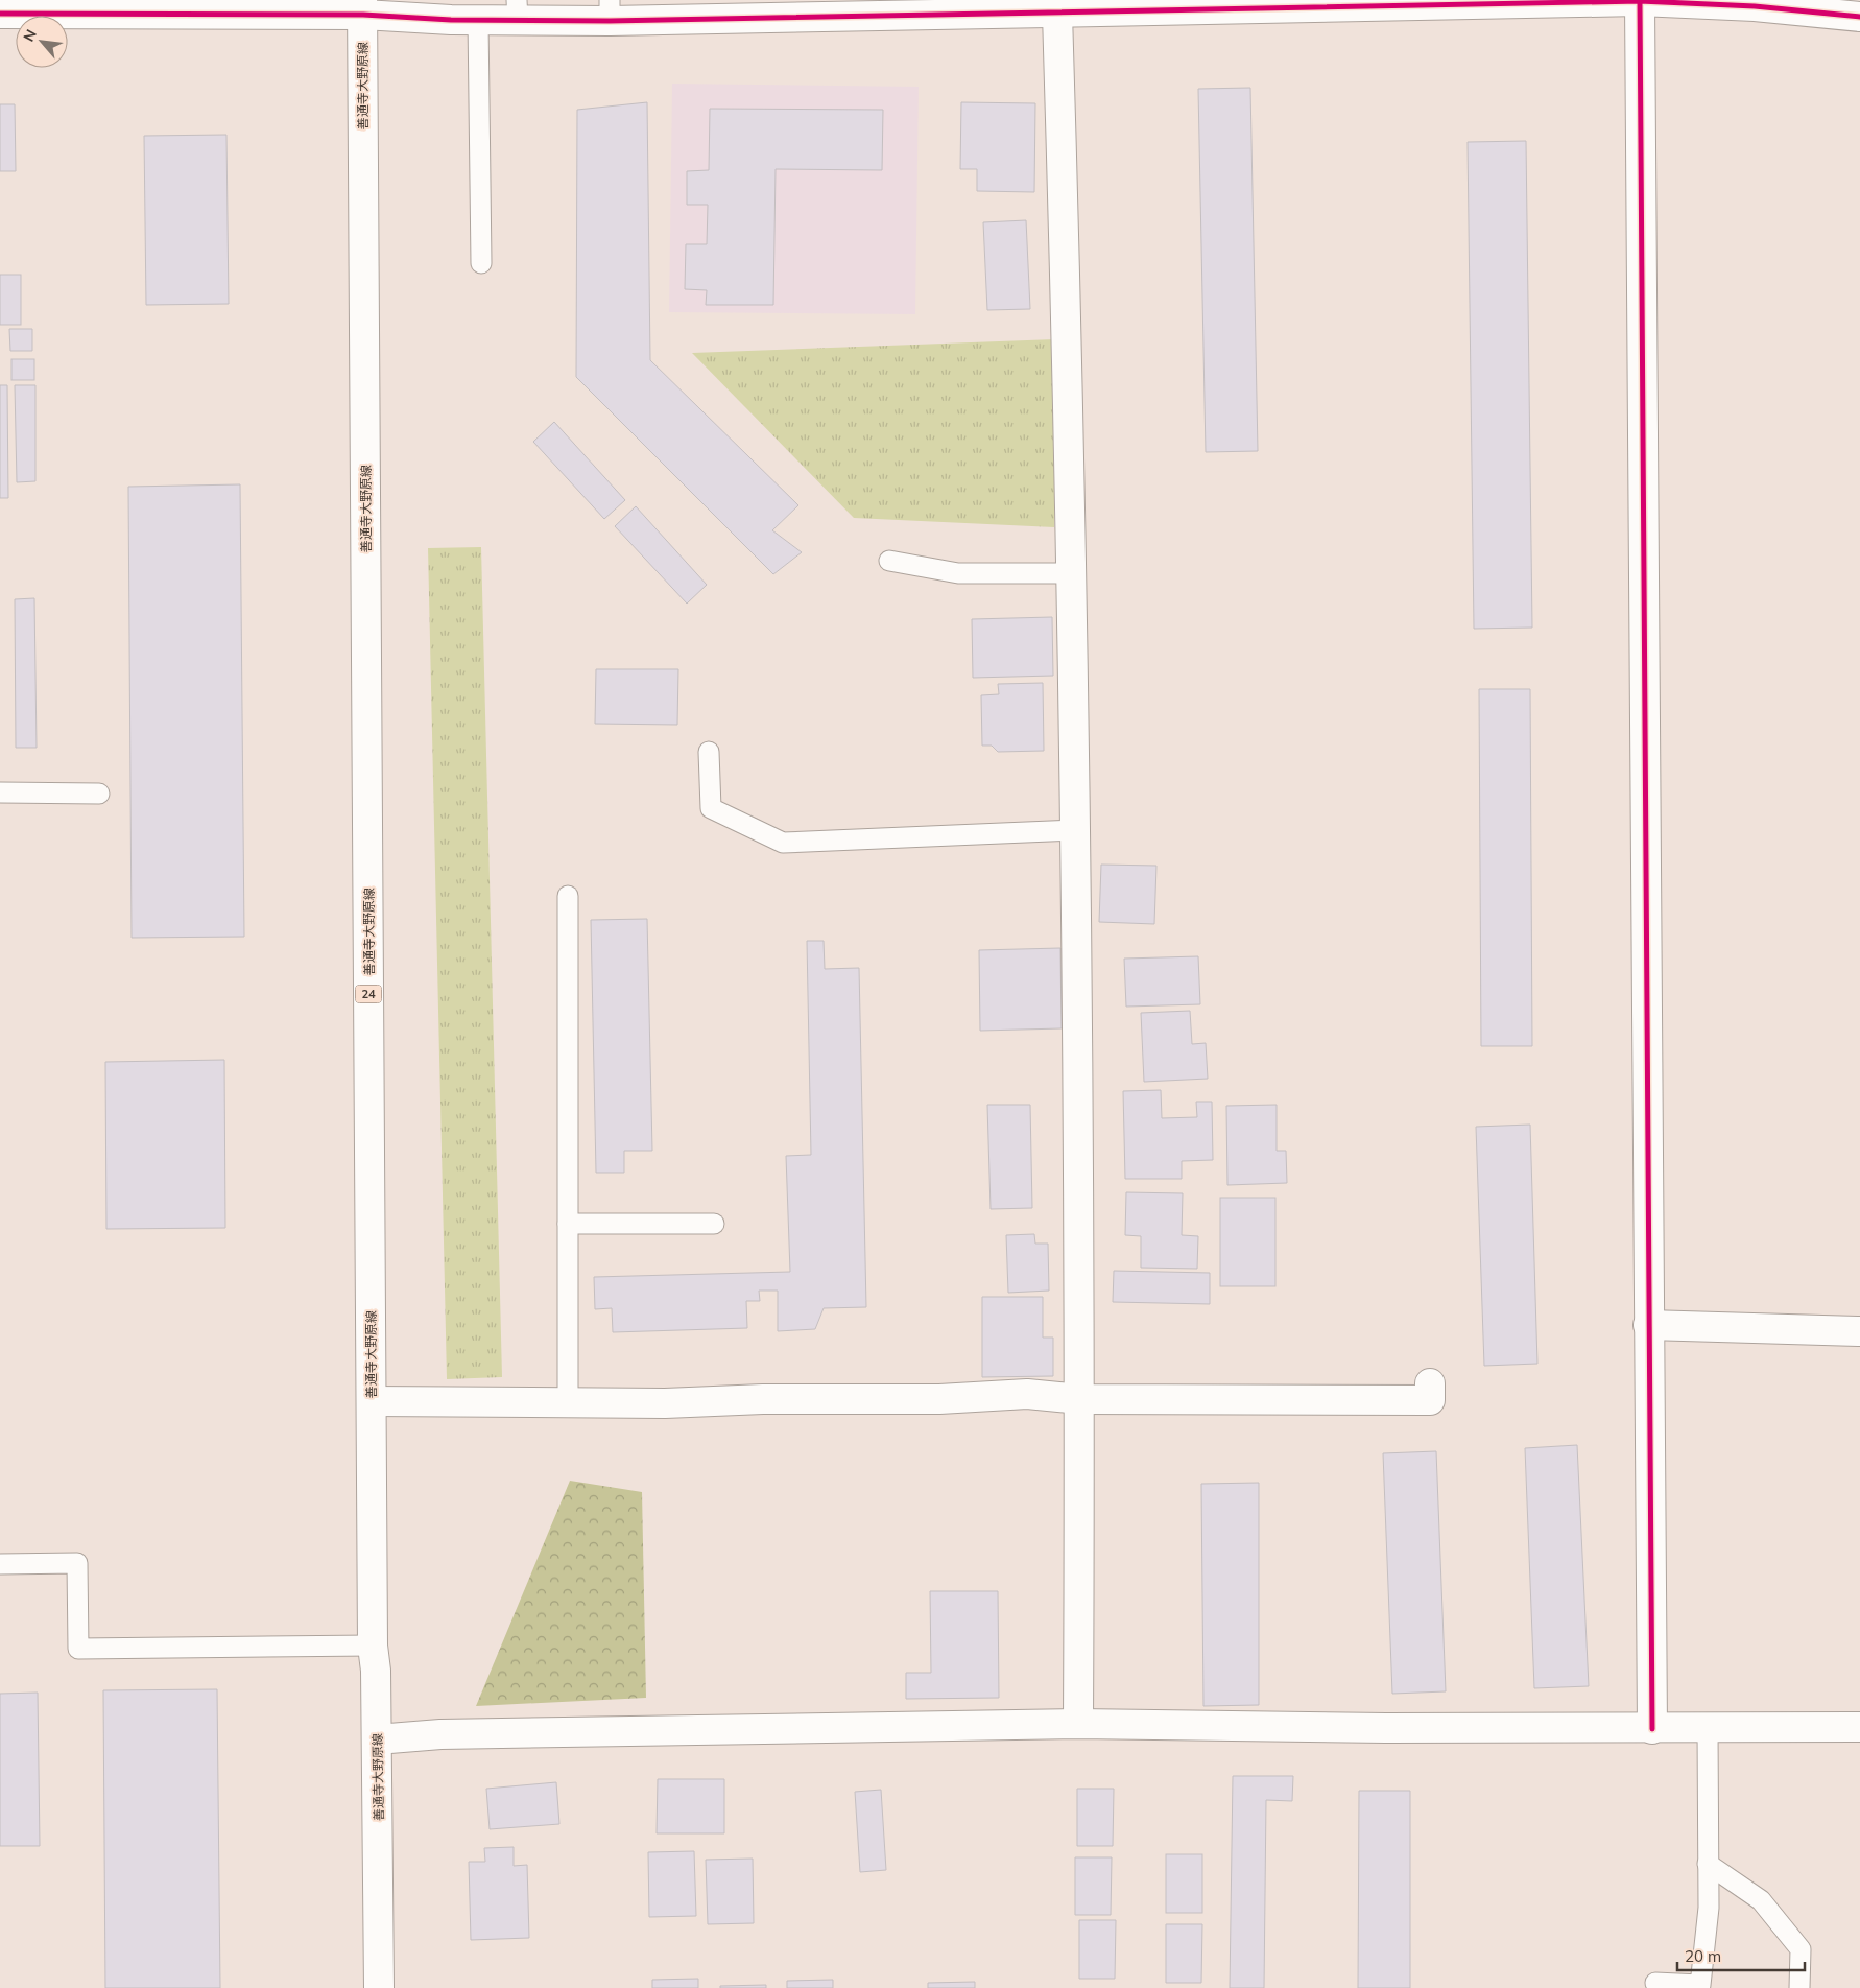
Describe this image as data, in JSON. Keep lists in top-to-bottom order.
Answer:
{
  "streets": {
    "street": ["善通寺大野原線", "24"]
  },
  "scale_bar": "20 m",
  "north": "top left"
}
